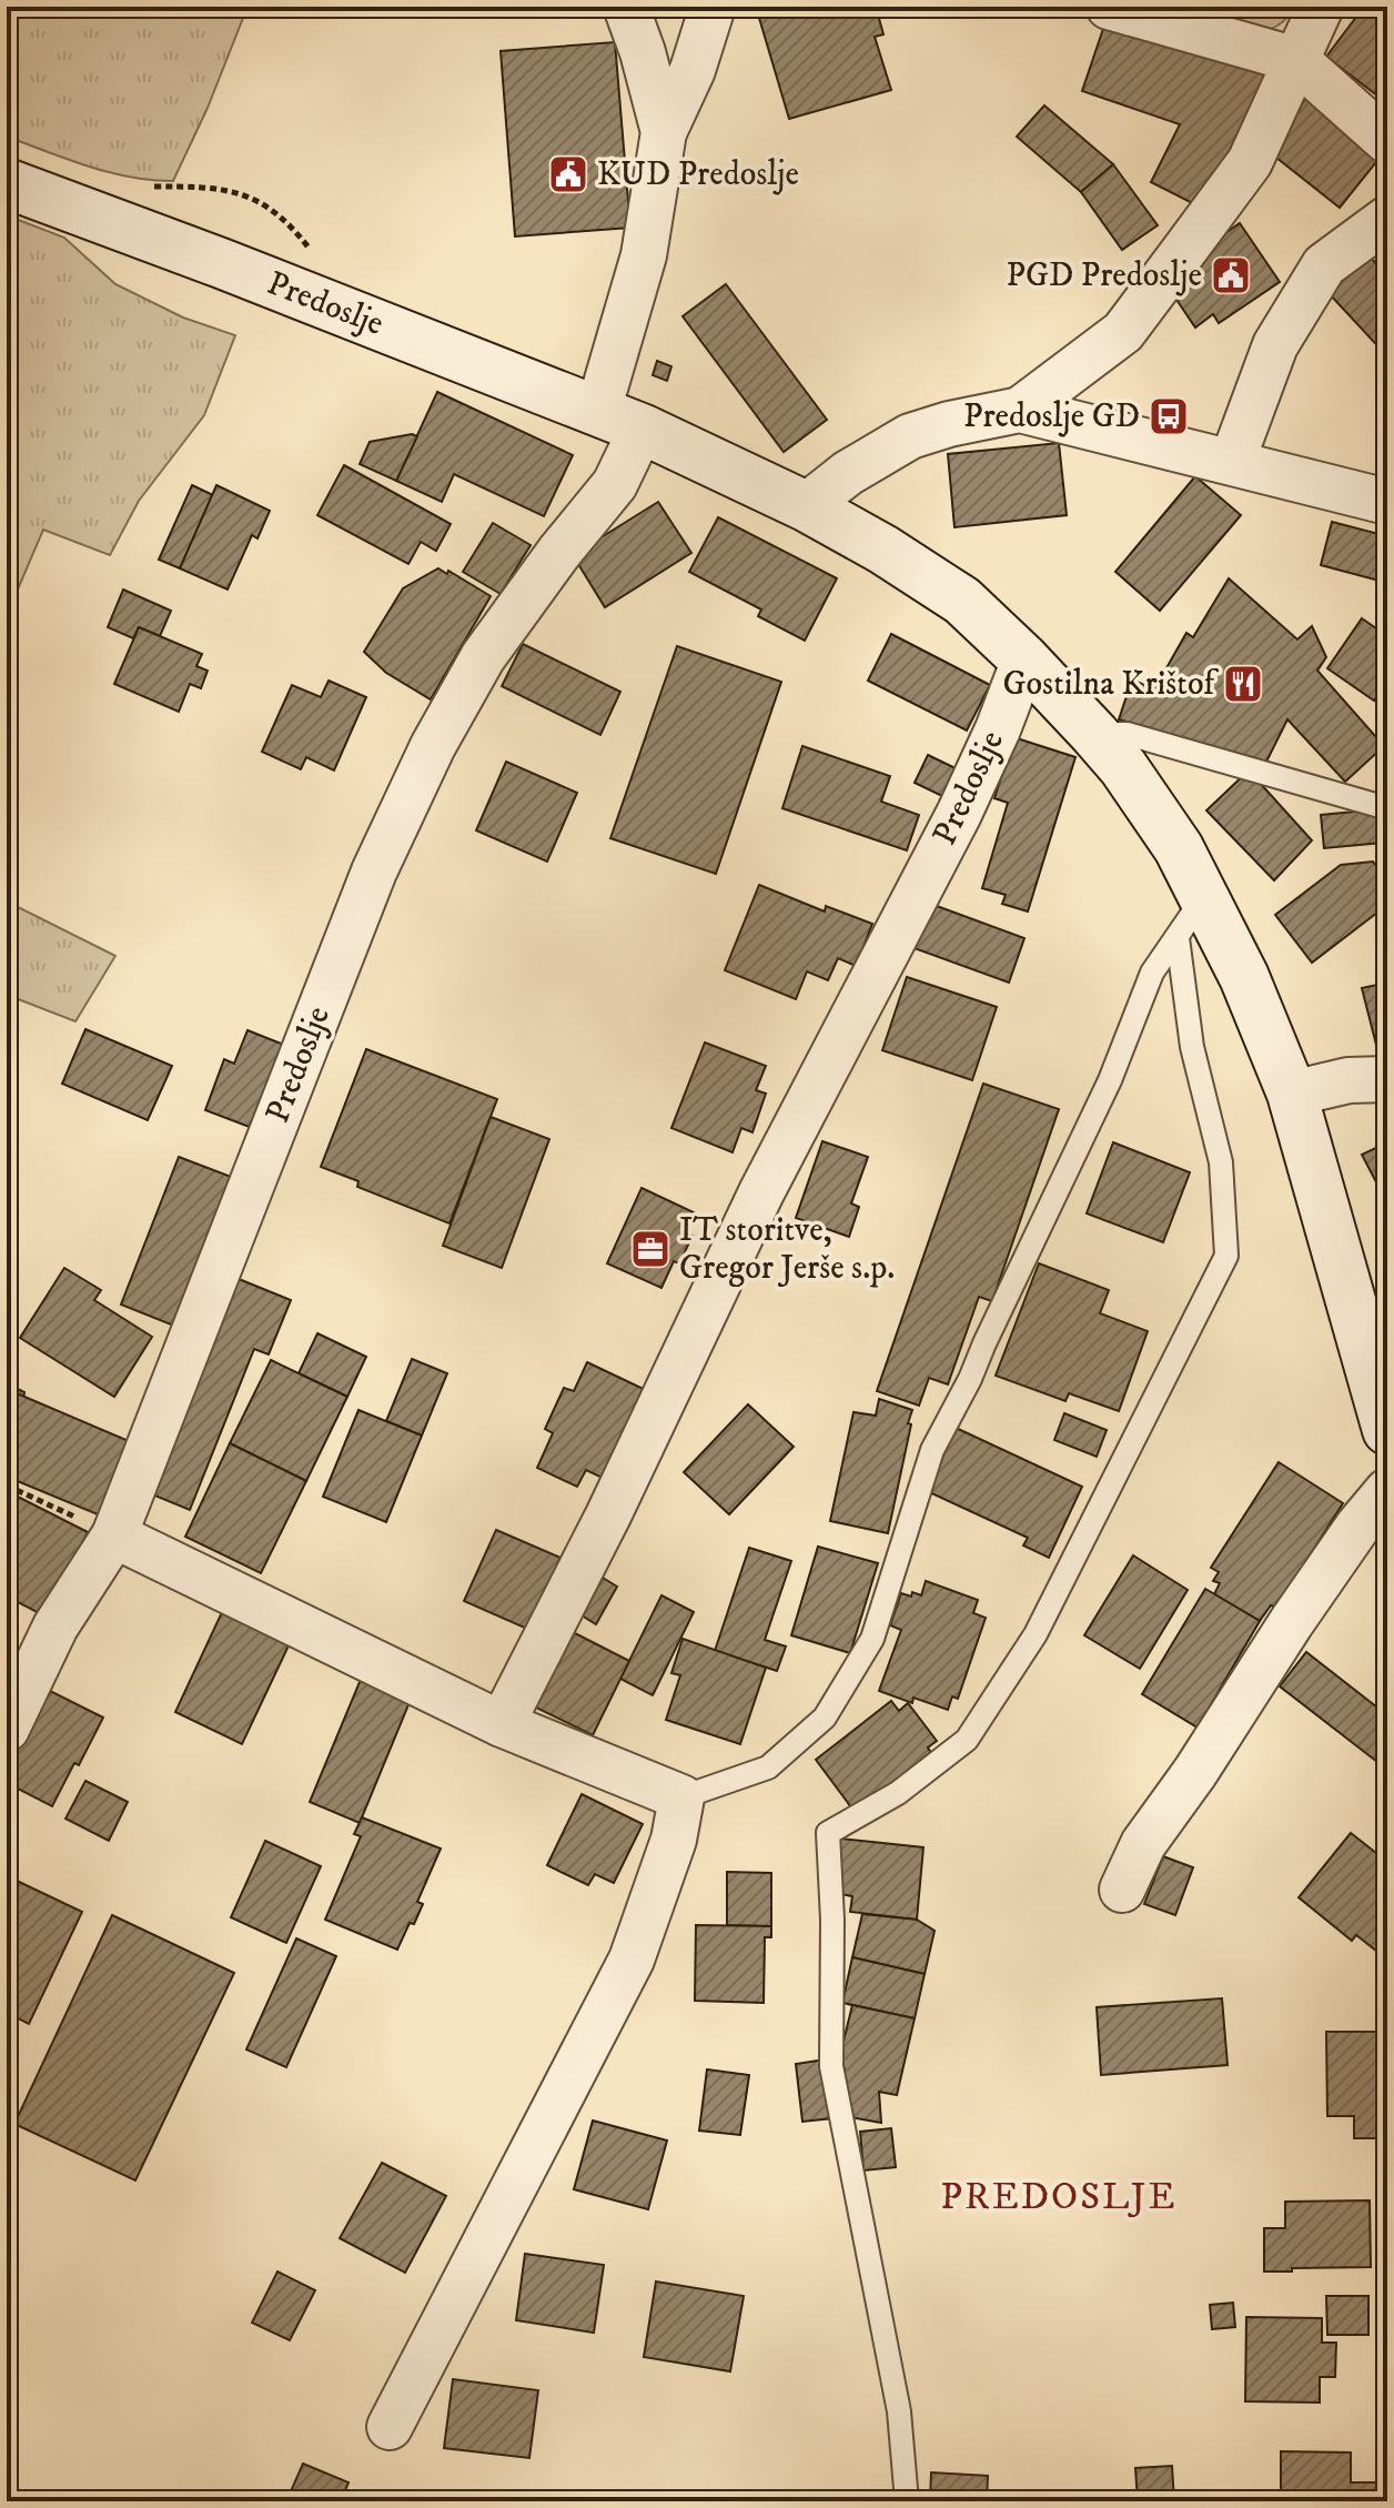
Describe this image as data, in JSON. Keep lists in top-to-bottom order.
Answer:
{
  "streets": {
    "street": ["Predoslje"]
  },
  "districts": ["PREDOSLJE"],
  "places": {
    "public building": ["KUD Predoslje", "PGD Predoslje"],
    "bus stop": ["Predoslje GD"],
    "restaurant": ["Gostilna Krištof"],
    "office": ["IT storitve, Gregor Jerše s.p."]
  }
}
